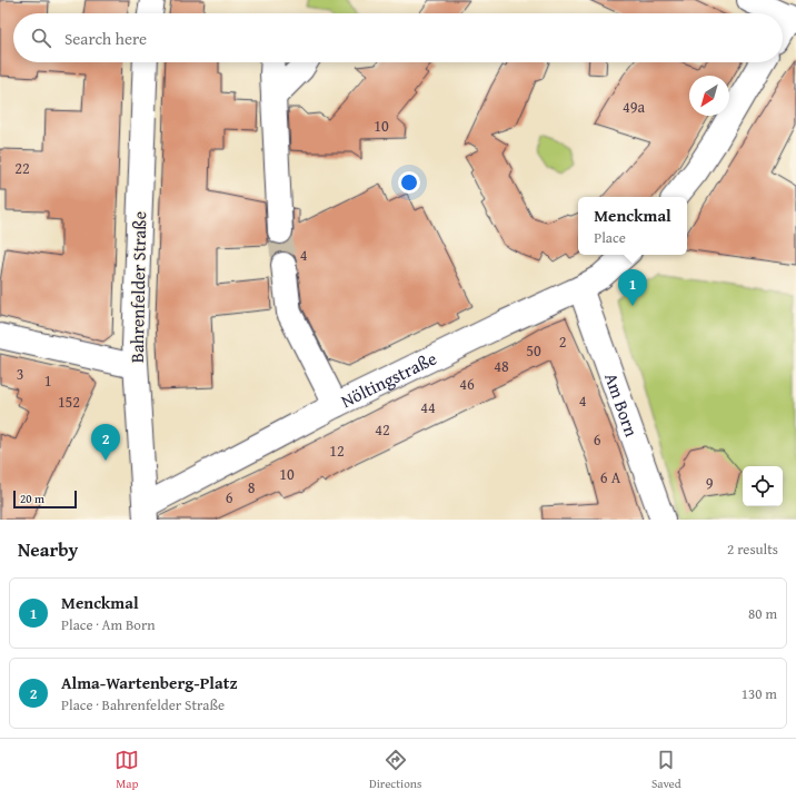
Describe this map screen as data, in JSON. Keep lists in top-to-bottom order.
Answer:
{
  "streets": {
    "street": ["Bahrenfelder Straße", "Nöltingstraße", "Am Born"]
  },
  "crossings": [
    ["Bahrenfelder Straße", "Nöltingstraße"],
    ["Nöltingstraße", "Am Born"]
  ],
  "house_numbers": [
    "49a",
    "10",
    "22",
    "4",
    "2",
    "50",
    "48",
    "3",
    "1",
    "46",
    "4",
    "152",
    "44",
    "42",
    "6",
    "12",
    "10",
    "6 A",
    "9",
    "8",
    "6"
  ],
  "scale_bar": "20 m",
  "north": "bottom left",
  "page": {
    "search": "Search here",
    "popup": ["Menckmal", "Place"],
    "pins": ["1", "2"],
    "scale": "20 m",
    "heading": ["Nearby", "2 results"],
    "list": [
      {
        "mark": "1",
        "name": "Menckmal",
        "note": "Place · Am Born",
        "value": "80 m"
      },
      {
        "mark": "2",
        "name": "Alma-Wartenberg-Platz",
        "note": "Place · Bahrenfelder Straße",
        "value": "130 m"
      }
    ],
    "nav": ["Map", "Directions", "Saved"]
  }
}
